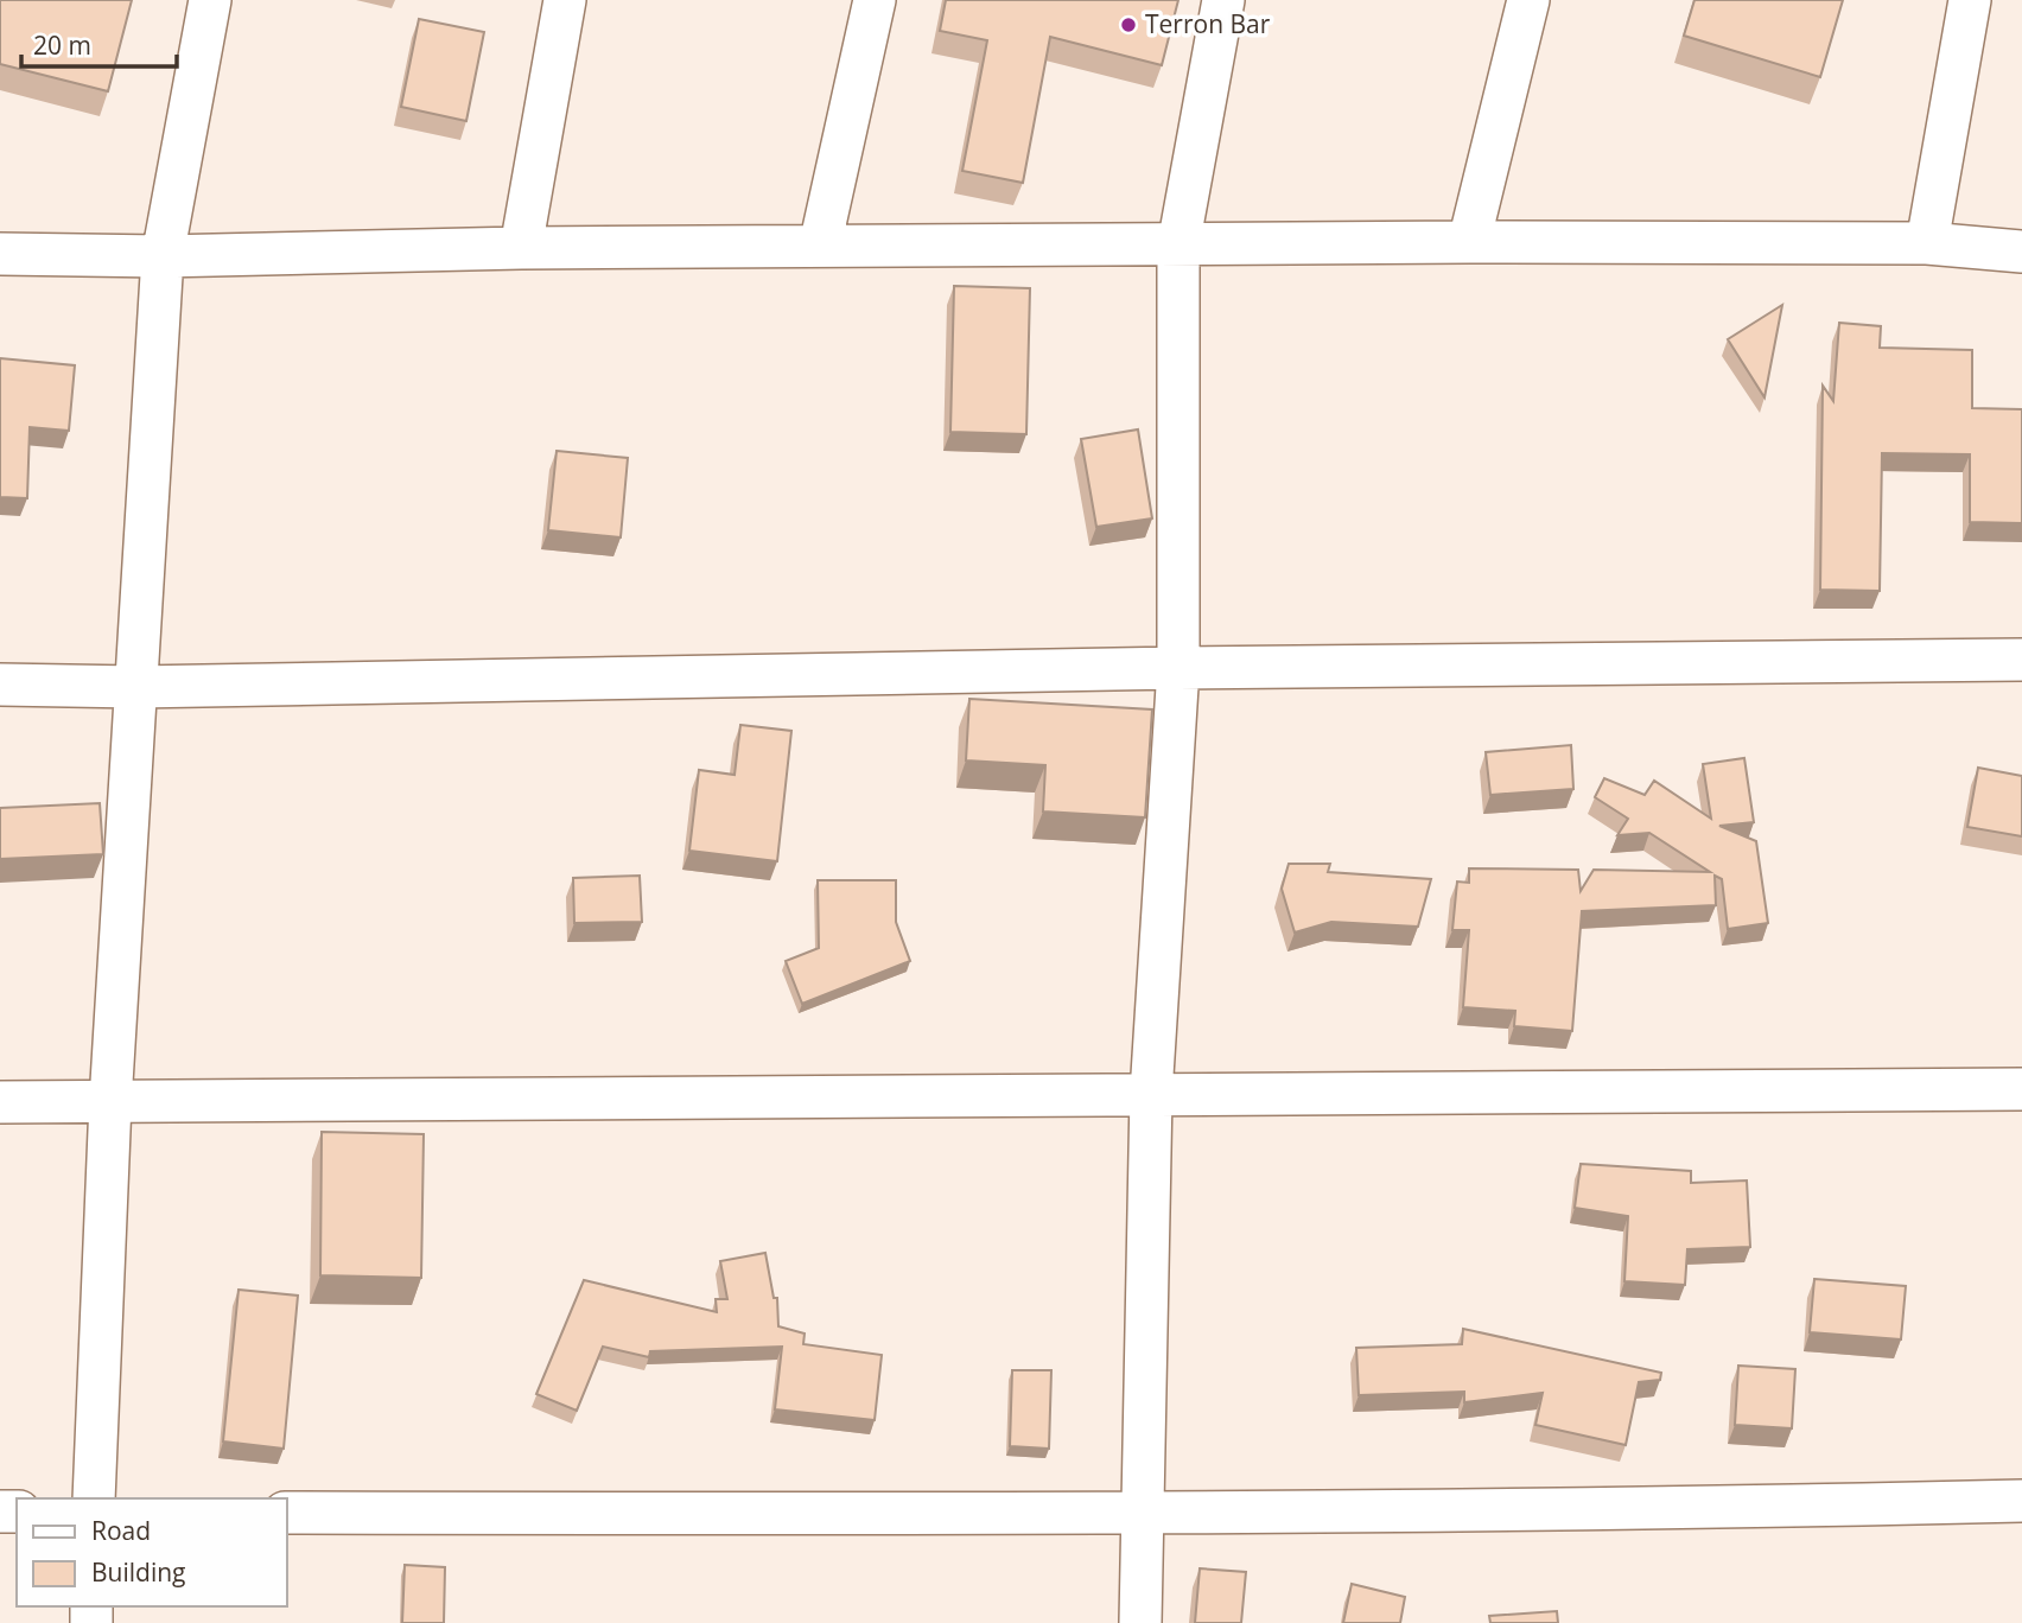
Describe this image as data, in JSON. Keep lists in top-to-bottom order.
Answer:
{
  "places": ["Terron Bar"],
  "legend": ["Road", "Building"],
  "scale_bar": "20 m"
}
